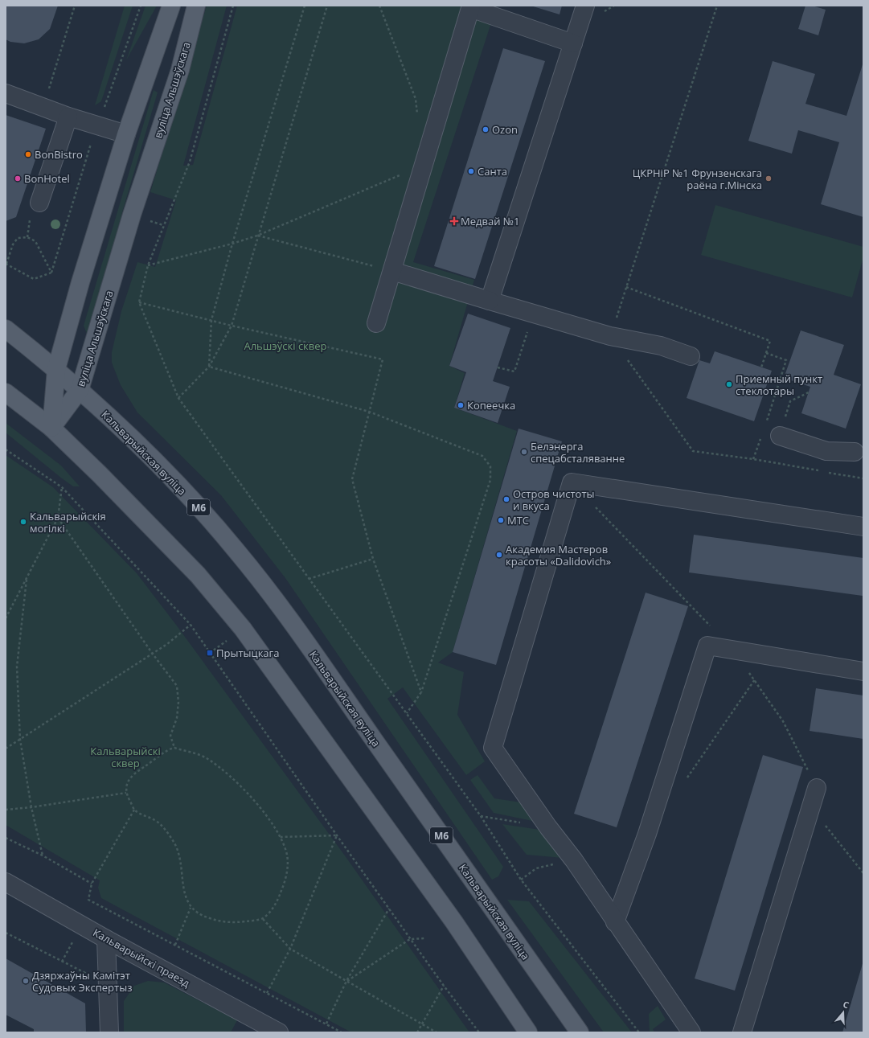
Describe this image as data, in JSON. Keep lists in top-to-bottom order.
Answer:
{
  "streets": {
    "main road": ["вуліца Альшэўскага", "Кальварыйская вуліца", "М6"],
    "street": ["Кальварыйскі праезд"]
  },
  "crossings": [
    ["вуліца Альшэўскага", "Кальварыйская вуліца"],
    ["вуліца Альшэўскага", "М6"],
    ["Кальварыйская вуліца", "М6"]
  ],
  "parks": ["Альшэўскі сквер", "Кальварыйскі сквер"],
  "places": {
    "other": [
      "Ozon",
      "BonBistro",
      "Санта",
      "BonHotel",
      "ЦКРНіР №1 Фрунзенскага раёна г.Мінска",
      "Приемный пункт стеклотары",
      "Копеечка",
      "Белэнерга спецабсталяванне",
      "Остров чистоты и вкуса",
      "МТС",
      "Кальварыйскія могілкі",
      "Академия Мастеров красоты «Dalidovich»",
      "Дзяржаўны Камітэт Судовых Экспертыз"
    ],
    "health": ["Медвай №1"],
    "transit": ["Прытыцкага"]
  },
  "north": "top"
}
